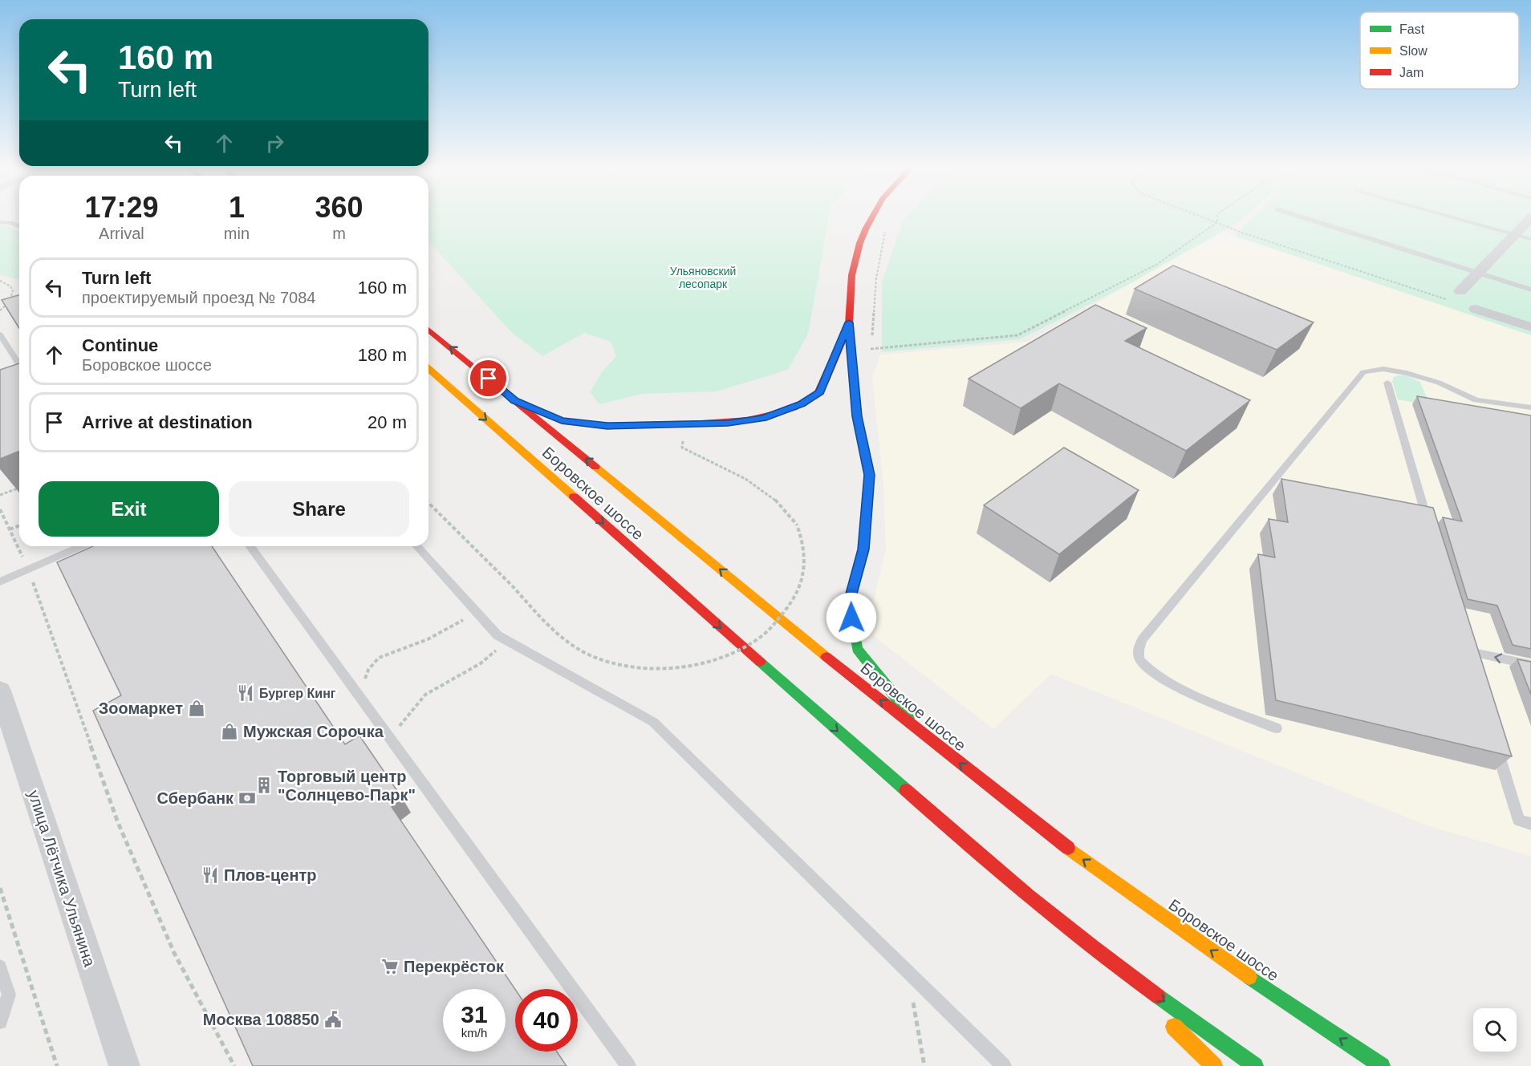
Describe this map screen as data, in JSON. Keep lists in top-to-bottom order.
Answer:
{
  "streets": {
    "main road": ["Боровское шоссе"],
    "street": ["улица Лётчика Ульянина"]
  },
  "parks": ["Ульяновский лесопарк"],
  "places": {
    "restaurant": ["Бургер Кинг", "Плов-центр"],
    "shop": ["Зоомаркет", "Мужская Сорочка"],
    "building": ["Торговый центр \"Солнцево-Парк\""],
    "bank": ["Сбербанк"],
    "supermarket": ["Перекрёсток"],
    "public building": ["Москва 108850"]
  },
  "legend": ["Fast", "Slow", "Jam"],
  "page": {
    "turn": ["160 m", "Turn left"],
    "eta": [
      "17:29",
      "Arrival",
      "1",
      "min",
      "360",
      "m"
    ],
    "list": [
      {
        "name": "Turn left",
        "note": "проектируемый проезд № 7084",
        "value": "160 m"
      },
      {
        "name": "Continue",
        "note": "Боровское шоссе",
        "value": "180 m"
      },
      {
        "name": "Arrive at destination",
        "value": "20 m"
      }
    ],
    "buttons": ["Exit", "Share"],
    "speed": "31 km/h",
    "limit": "40"
  }
}
